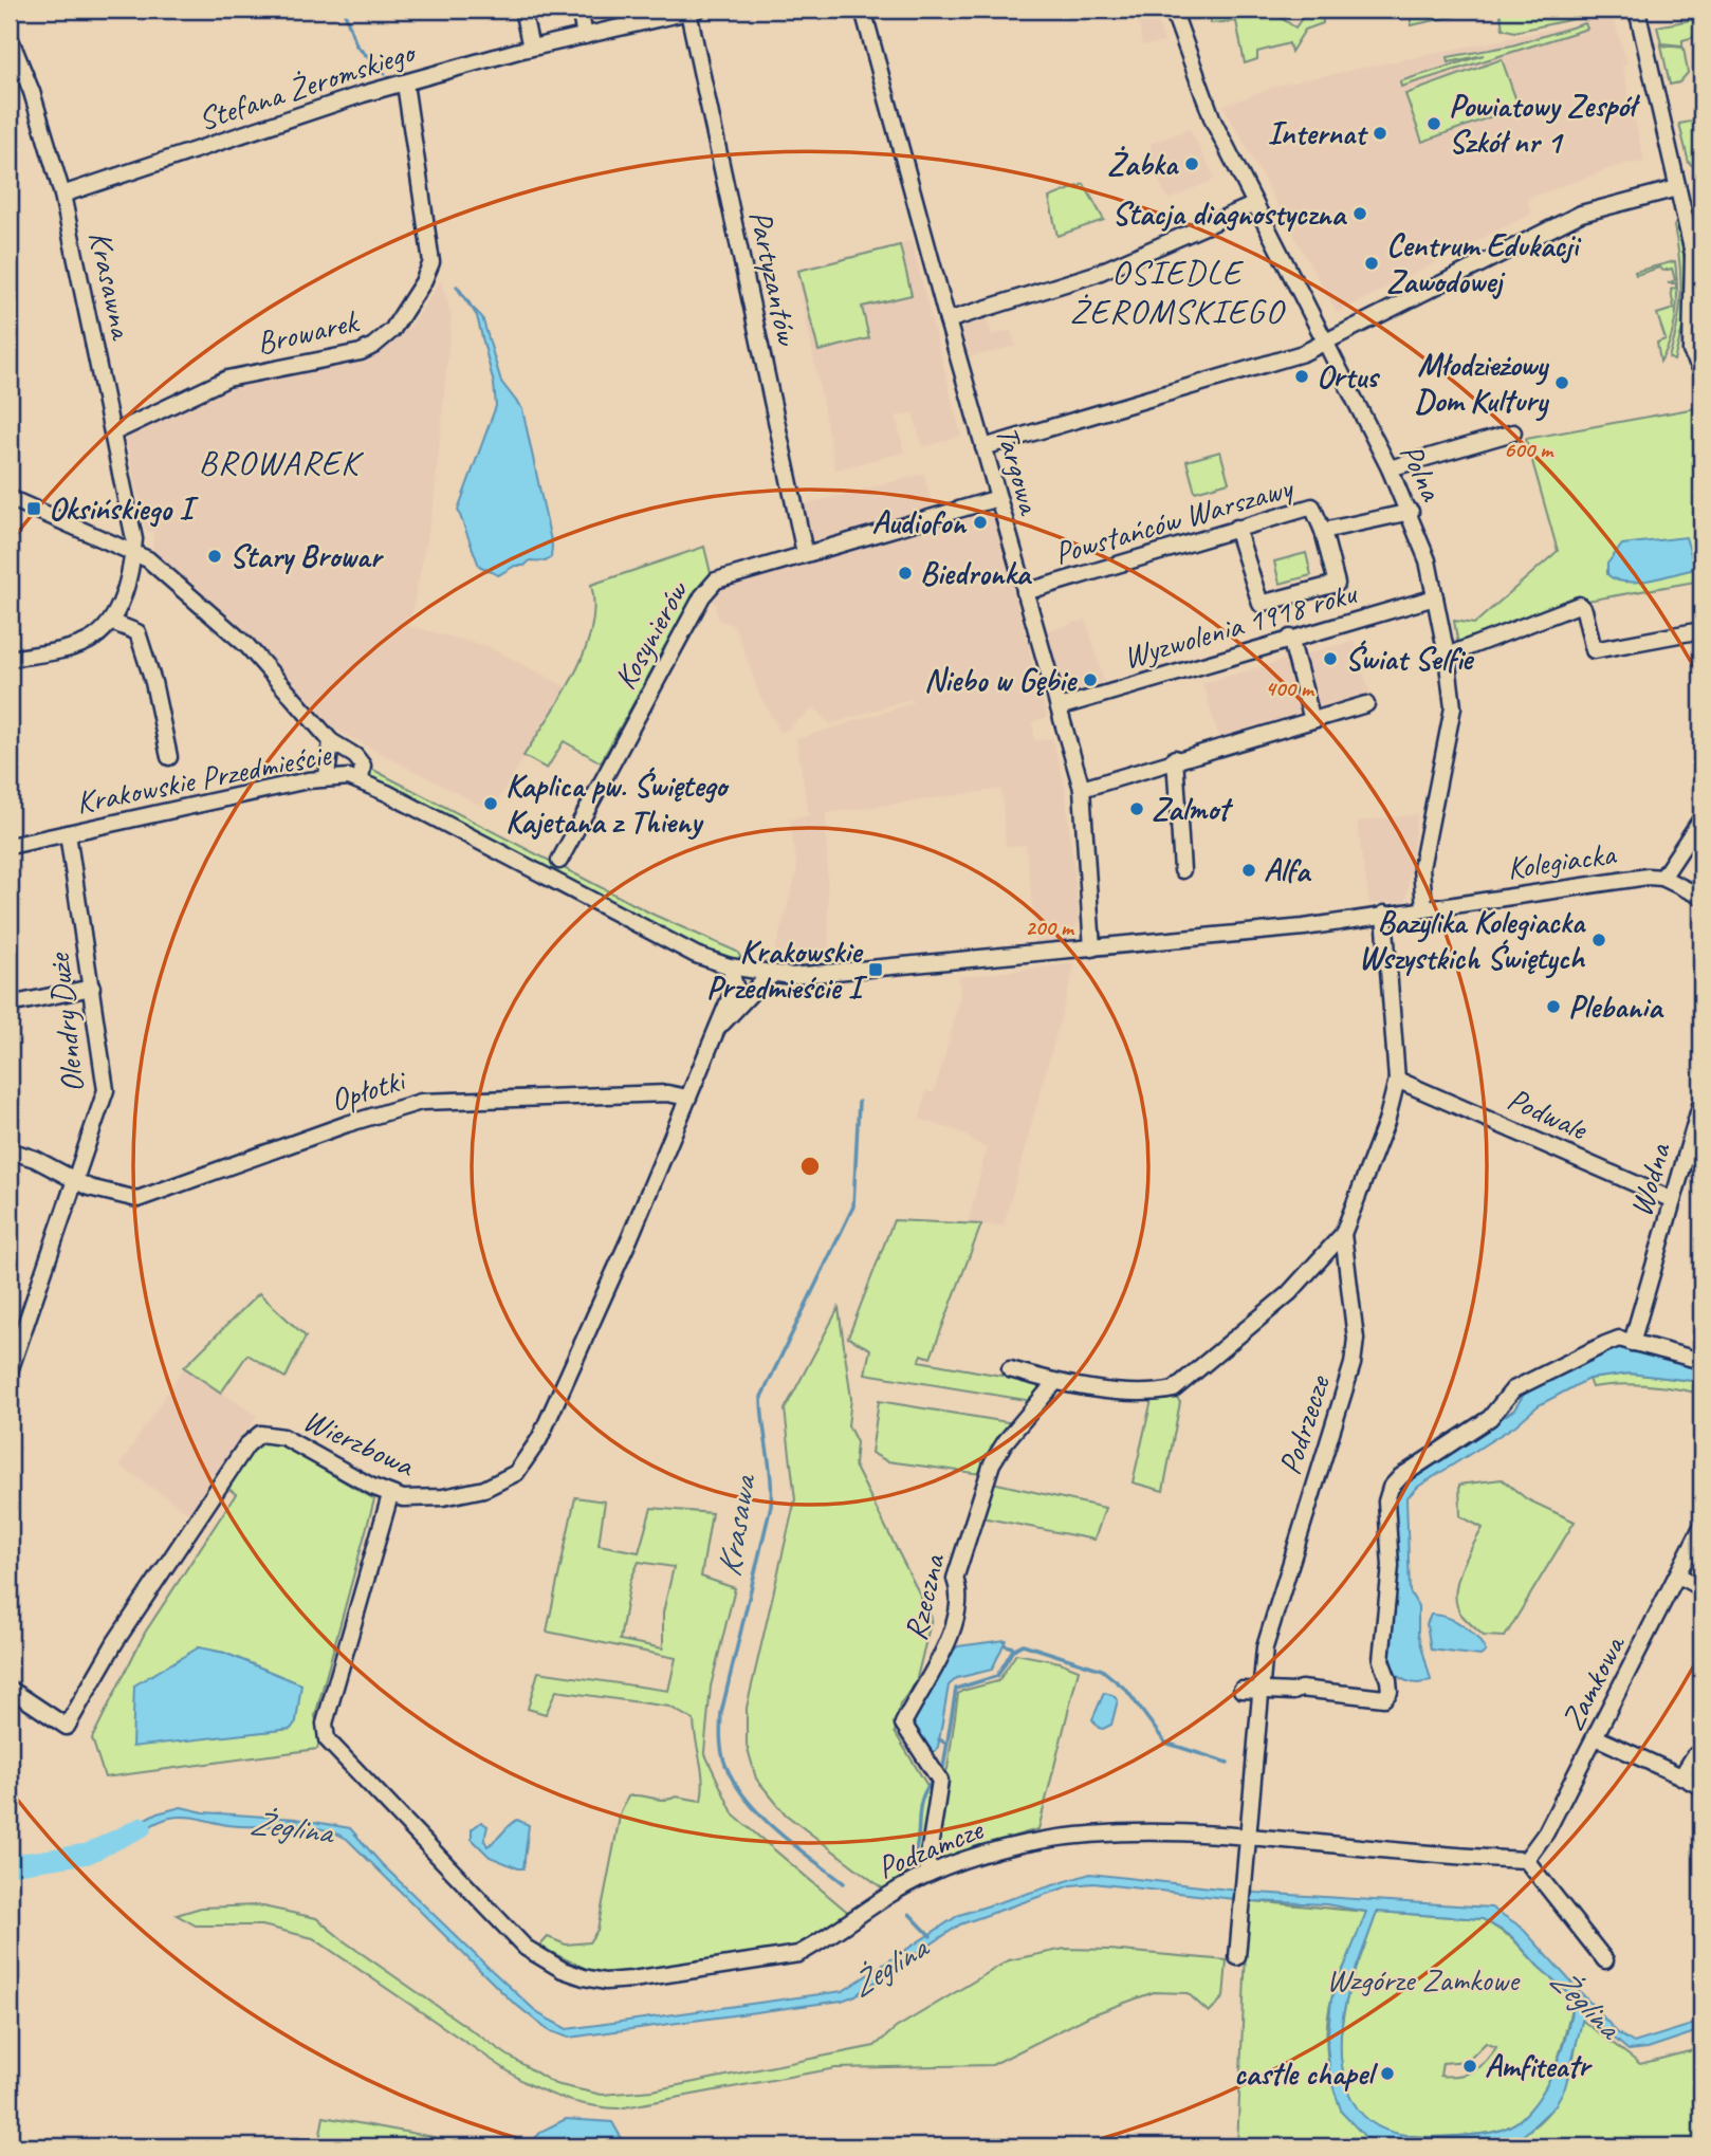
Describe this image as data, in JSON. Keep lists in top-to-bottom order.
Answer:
{
  "streets": {
    "street": [
      "Stefana Żeromskiego",
      "Partyzantów",
      "Krasawna",
      "Browarek",
      "Targowa",
      "Polna",
      "Powstańców Warszawy",
      "Wyzwolenia 1918 roku",
      "Kosynierów",
      "Krakowskie Przedmieście",
      "Kolegiacka",
      "Olendry Duże",
      "Opłotki",
      "Podwale",
      "Wodna",
      "Podrzecze",
      "Wierzbowa",
      "Rzeczna",
      "Zamkowa",
      "Podzamcze"
    ]
  },
  "crossings": [
    ["Stefana Żeromskiego", "Partyzantów"],
    ["Stefana Żeromskiego", "Krasawna"],
    ["Stefana Żeromskiego", "Browarek"],
    ["Partyzantów", "Kosynierów"],
    ["Krasawna", "Browarek"],
    ["Targowa", "Powstańców Warszawy"],
    ["Targowa", "Wyzwolenia 1918 roku"],
    ["Targowa", "Kosynierów"],
    ["Targowa", "Krakowskie Przedmieście"],
    ["Polna", "Powstańców Warszawy"],
    ["Polna", "Wyzwolenia 1918 roku"],
    ["Polna", "Krakowskie Przedmieście"],
    ["Polna", "Kolegiacka"],
    ["Krakowskie Przedmieście", "Kolegiacka"],
    ["Krakowskie Przedmieście", "Olendry Duże"],
    ["Krakowskie Przedmieście", "Podrzecze"],
    ["Krakowskie Przedmieście", "Wierzbowa"],
    ["Olendry Duże", "Opłotki"],
    ["Opłotki", "Wierzbowa"],
    ["Podwale", "Wodna"],
    ["Podwale", "Podrzecze"],
    ["Podrzecze", "Podzamcze"],
    ["Wierzbowa", "Podzamcze"],
    ["Rzeczna", "Podzamcze"],
    ["Zamkowa", "Podzamcze"]
  ],
  "districts": ["OSIEDLE ŻEROMSKIEGO", "BROWAREK"],
  "water": ["Krasawa", "Żeglina"],
  "parks": ["Wzgórze Zamkowe"],
  "places": {
    "other": [
      "Powiatowy Zespół Szkół nr 1",
      "Internat",
      "Żabka",
      "Stacja diagnostyczna",
      "Centrum Edukacji Zawodowej",
      "Ortus",
      "Młodzieżowy Dom Kultury",
      "Audiofon",
      "Stary Browar",
      "Biedronka",
      "Świat Selfie",
      "Niebo w Gębie",
      "Kaplica pw. Świętego Kajetana z Thieny",
      "Zalmot",
      "Alfa",
      "Bazylika Kolegiacka Wszystkich Świętych",
      "Plebania",
      "Amfiteatr",
      "castle chapel"
    ],
    "transit": ["Oksińskiego I", "Krakowskie Przedmieście I"]
  },
  "rings": ["600 m", "400 m", "200 m"]
}
